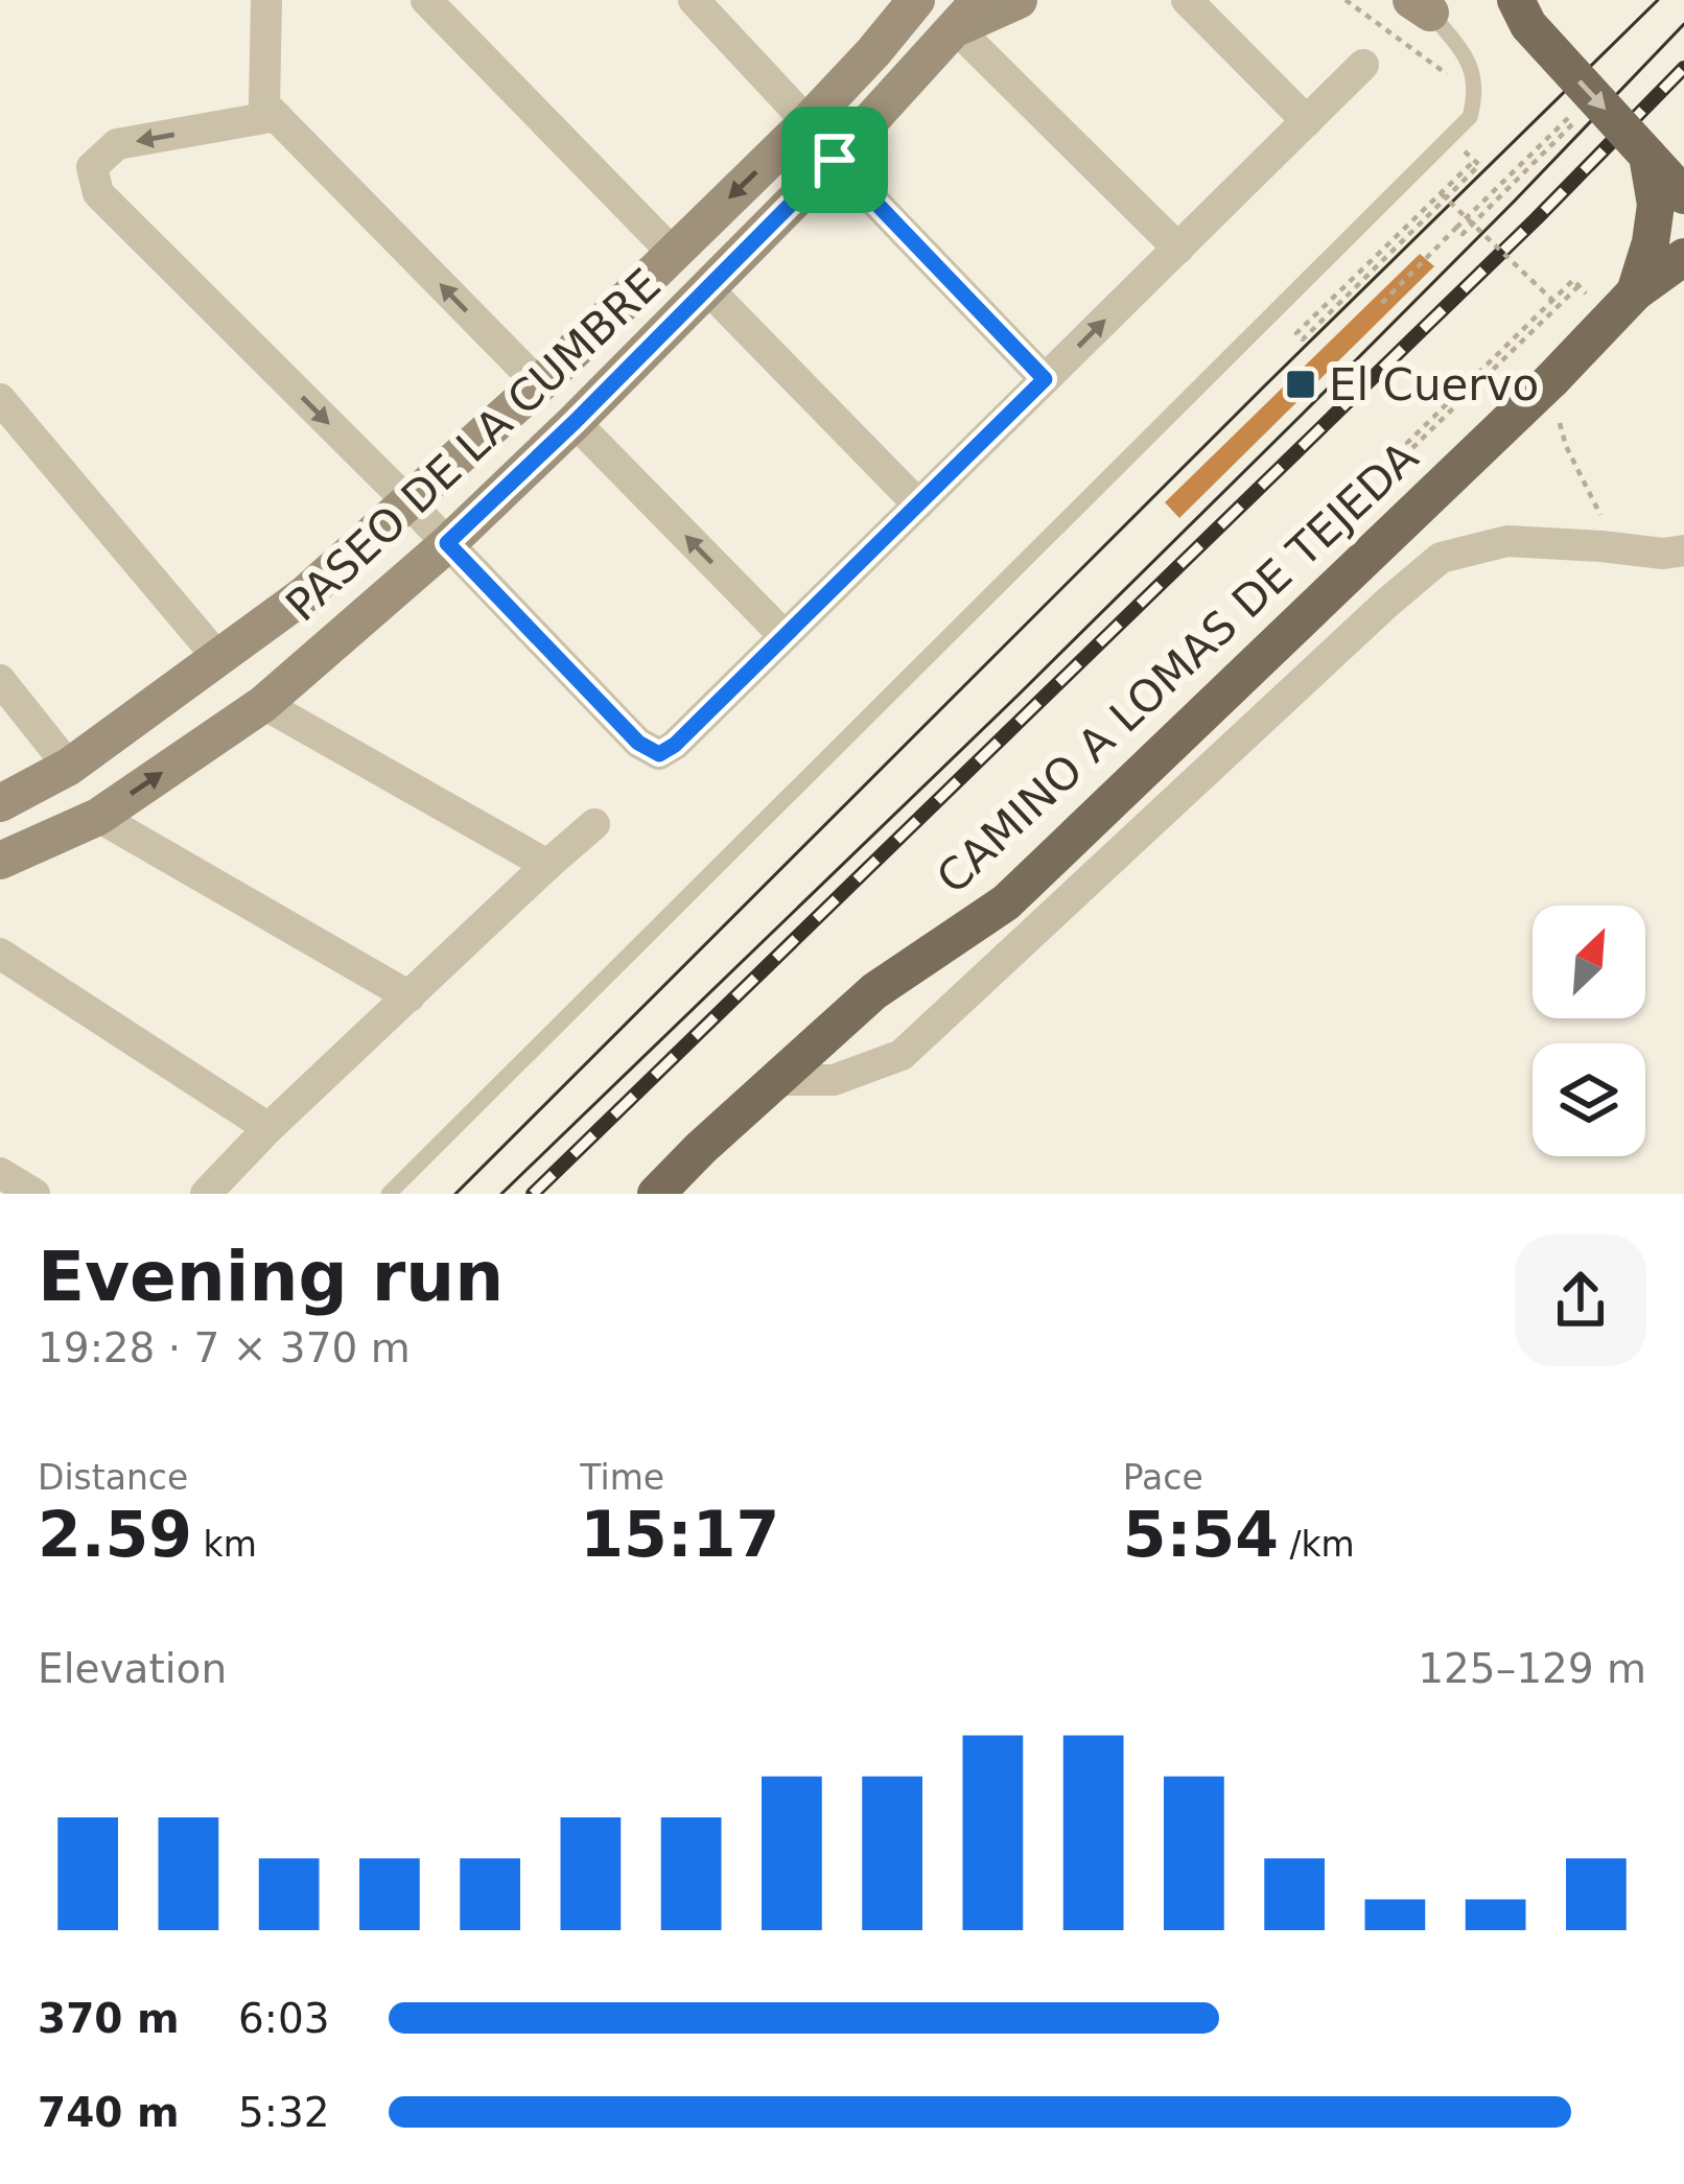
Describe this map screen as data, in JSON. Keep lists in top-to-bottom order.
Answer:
{
  "streets": {
    "main road": ["CAMINO A LOMAS DE TEJEDA"],
    "street": ["PASEO DE LA CUMBRE"]
  },
  "places": {
    "transit": ["El Cuervo"]
  },
  "north": "top right",
  "page": {
    "heading": ["Evening run", "19:28 · 7 × 370 m"],
    "stats": [
      ["Distance", "2.59 km"],
      ["Time", "15:17"],
      ["Pace", "5:54 /km"]
    ],
    "chart": ["Elevation", "125–129 m"],
    "list": [
      {
        "name": "370 m",
        "note": "6:03"
      },
      {
        "name": "740 m",
        "note": "5:32"
      }
    ]
  }
}
